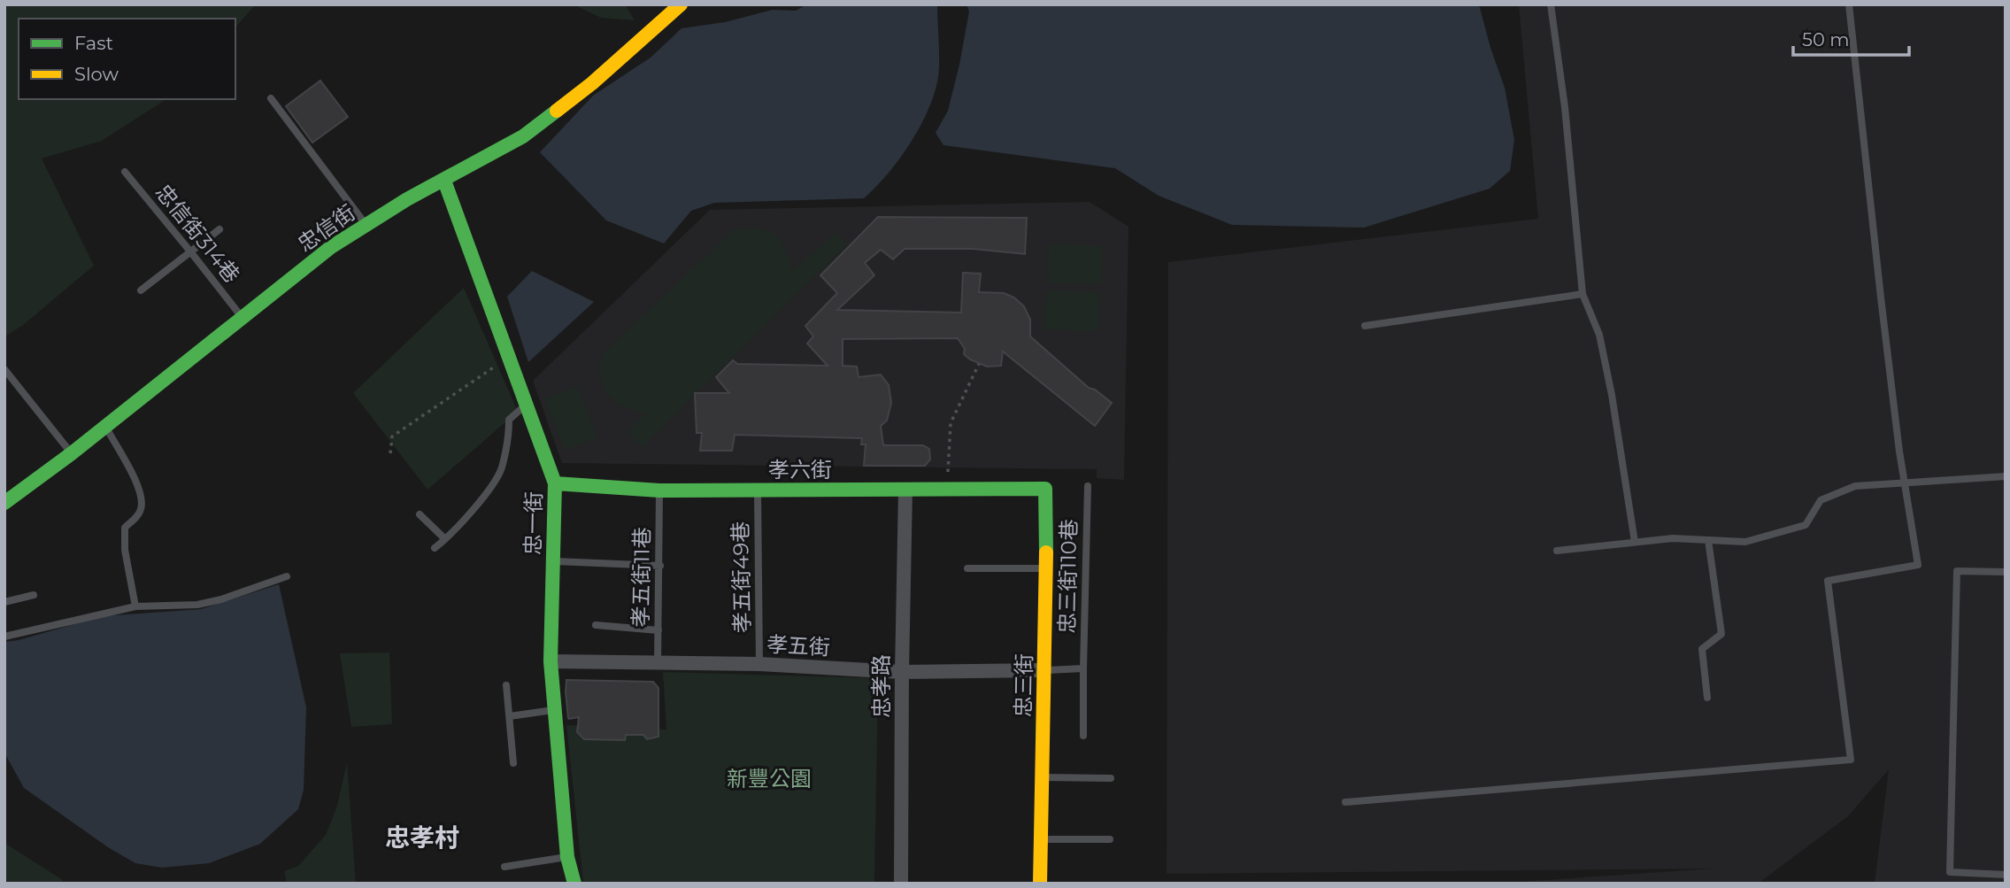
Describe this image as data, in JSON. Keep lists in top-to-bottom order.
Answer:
{
  "streets": {
    "street": [
      "忠信街",
      "孝六街",
      "忠一街",
      "孝五街",
      "忠三街",
      "忠孝路"
    ],
    "lane": [
      "忠信街314巷",
      "忠三街110巷",
      "孝五街11巷",
      "孝五街49巷"
    ]
  },
  "crossings": [
    ["忠信街", "忠信街314巷"],
    ["忠信街", "忠一街"],
    ["孝六街", "忠一街"],
    ["孝六街", "孝五街11巷"],
    ["孝六街", "孝五街49巷"],
    ["孝六街", "忠三街"],
    ["孝六街", "忠孝路"],
    ["忠一街", "孝五街"],
    ["孝五街11巷", "孝五街"],
    ["孝五街49巷", "孝五街"],
    ["孝五街", "忠三街"],
    ["孝五街", "忠孝路"]
  ],
  "districts": ["忠孝村"],
  "parks": ["新豐公園"],
  "legend": ["Fast", "Slow"],
  "scale_bar": "50 m"
}
